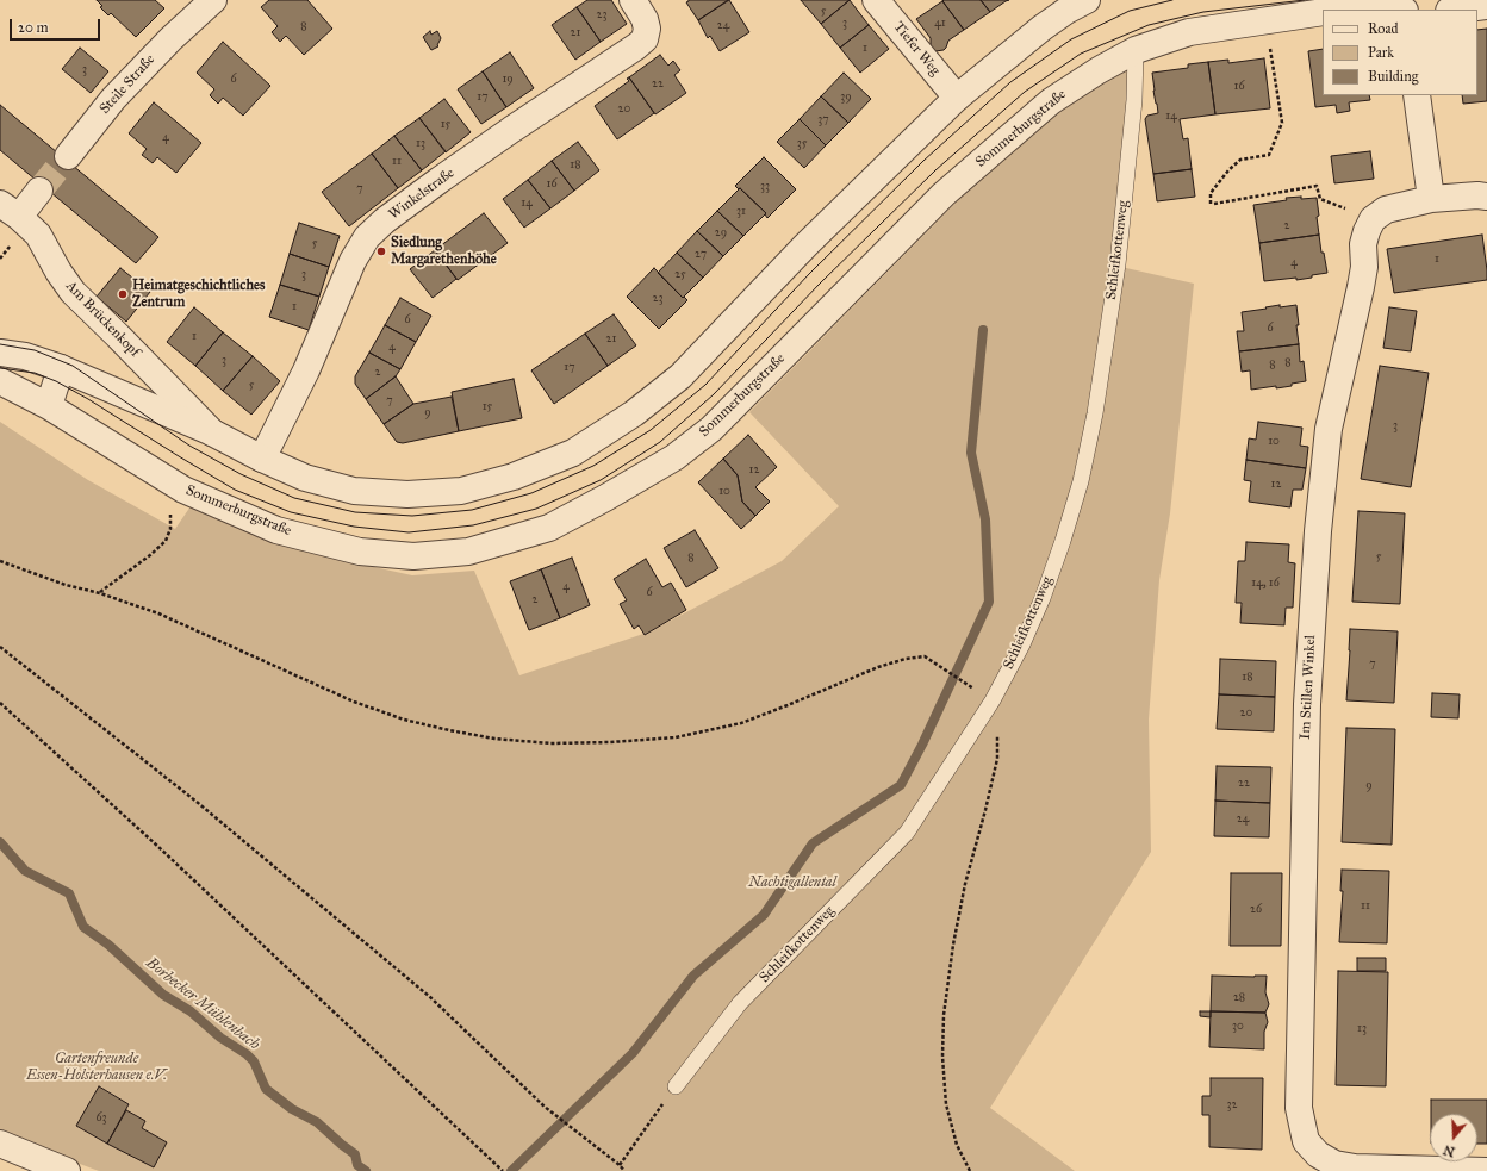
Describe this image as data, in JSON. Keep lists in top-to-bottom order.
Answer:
{
  "streets": {
    "street": [
      "Tiefer Weg",
      "Steile Straße",
      "Sommerburgstraße",
      "Winkelstraße",
      "Am Brückenkopf",
      "Im Stillen Winkel"
    ],
    "lane": ["Schleifkottenweg"]
  },
  "crossings": [
    ["Sommerburgstraße", "Schleifkottenweg"]
  ],
  "water": ["Borbecker Mühlenbach"],
  "parks": ["Nachtigallental", "Gartenfreunde Essen-Holsterhausen e.V."],
  "places": ["Siedlung Margarethenhöhe", "Heimatgeschichtliches Zentrum"],
  "house_numbers": [
    "5",
    "23",
    "3",
    "41",
    "24",
    "8",
    "21",
    "1",
    "3",
    "6",
    "19",
    "22",
    "16",
    "17",
    "39",
    "20",
    "14",
    "37",
    "15",
    "4",
    "13",
    "35",
    "11",
    "18",
    "16",
    "33",
    "7",
    "14",
    "31",
    "2",
    "29",
    "5",
    "27",
    "1",
    "4",
    "3",
    "25",
    "23",
    "1",
    "6",
    "6",
    "1",
    "21",
    "4",
    "3",
    "8",
    "8",
    "17",
    "2",
    "5",
    "7",
    "15",
    "9",
    "3",
    "10",
    "12",
    "12",
    "10",
    "5",
    "8",
    "14, 16",
    "4",
    "6",
    "2",
    "7",
    "18",
    "20",
    "22",
    "9",
    "24",
    "11",
    "26",
    "28",
    "30",
    "13",
    "32",
    "63"
  ],
  "legend": ["Road", "Park", "Building"],
  "scale_bar": "20 m",
  "north": "bottom"
}
